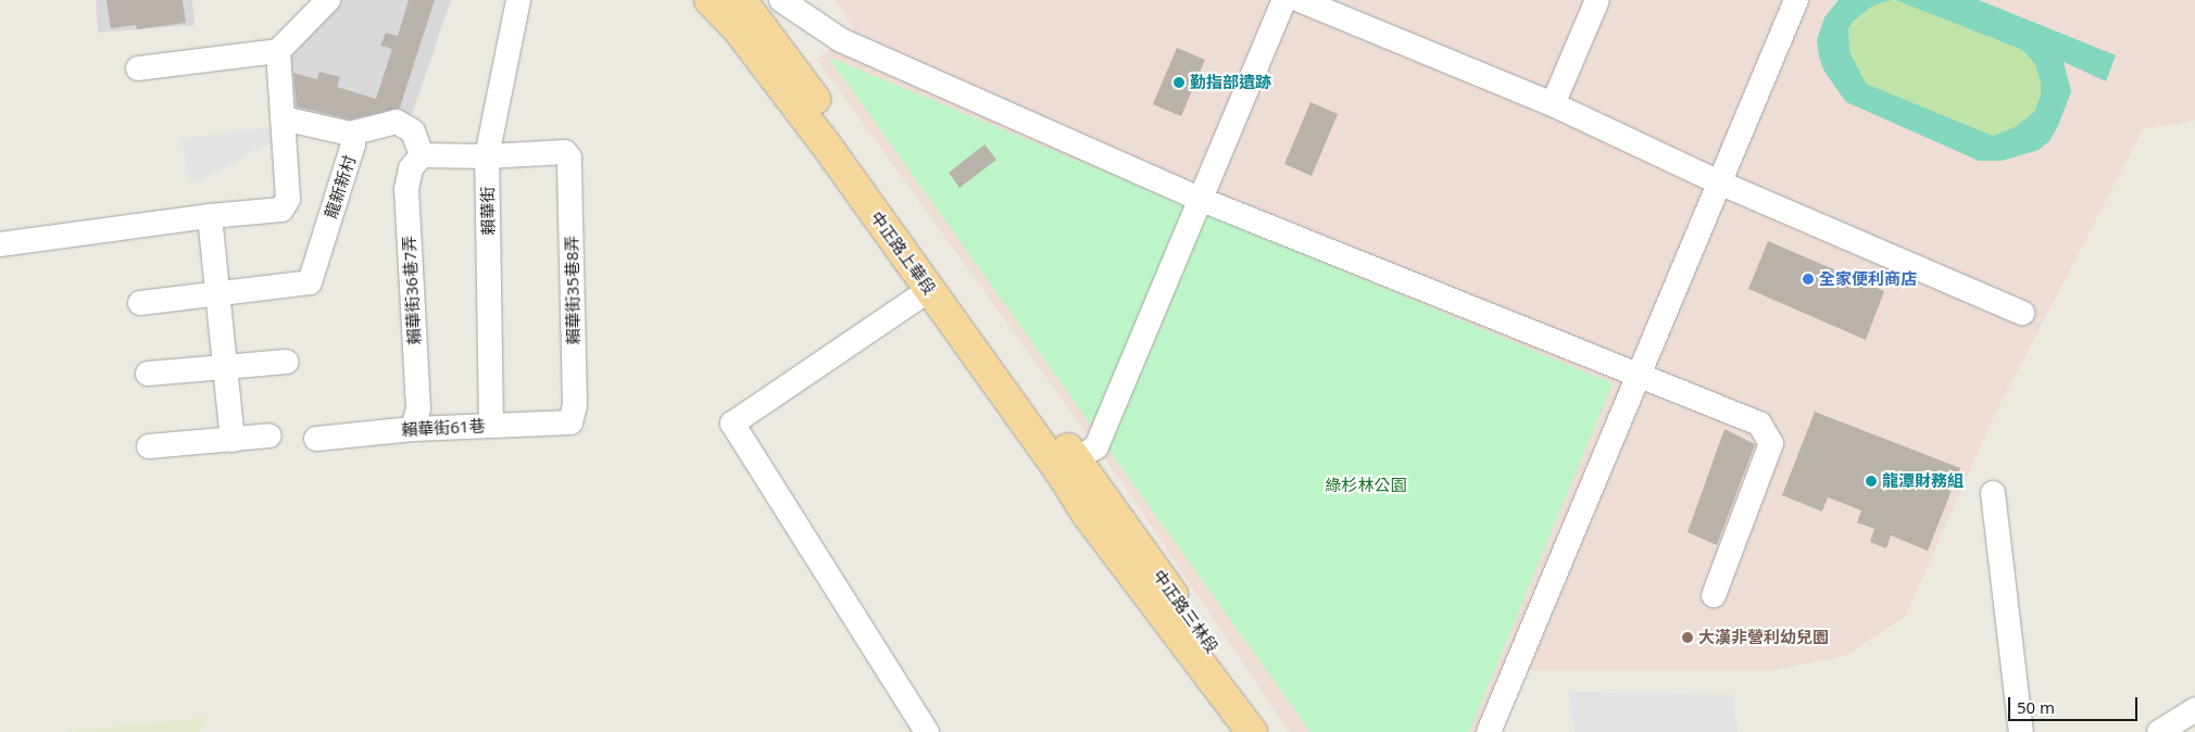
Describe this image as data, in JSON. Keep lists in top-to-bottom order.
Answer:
{
  "streets": {
    "main road": ["中正路上華段", "中正路三林段"],
    "lane": [
      "龍新新村",
      "賴華街",
      "賴華街36巷7弄",
      "賴華街35巷8弄",
      "賴華街61巷"
    ]
  },
  "crossings": [
    ["賴華街", "賴華街35巷8弄"],
    ["賴華街", "賴華街61巷"],
    ["中正路上華段", "中正路三林段"],
    ["賴華街36巷7弄", "賴華街61巷"],
    ["賴華街35巷8弄", "賴華街61巷"]
  ],
  "parks": ["綠杉林公園"],
  "places": [
    "勤指部遺跡",
    "全家便利商店",
    "龍潭財務組",
    "大漢非營利幼兒園"
  ],
  "scale_bar": "50 m"
}
